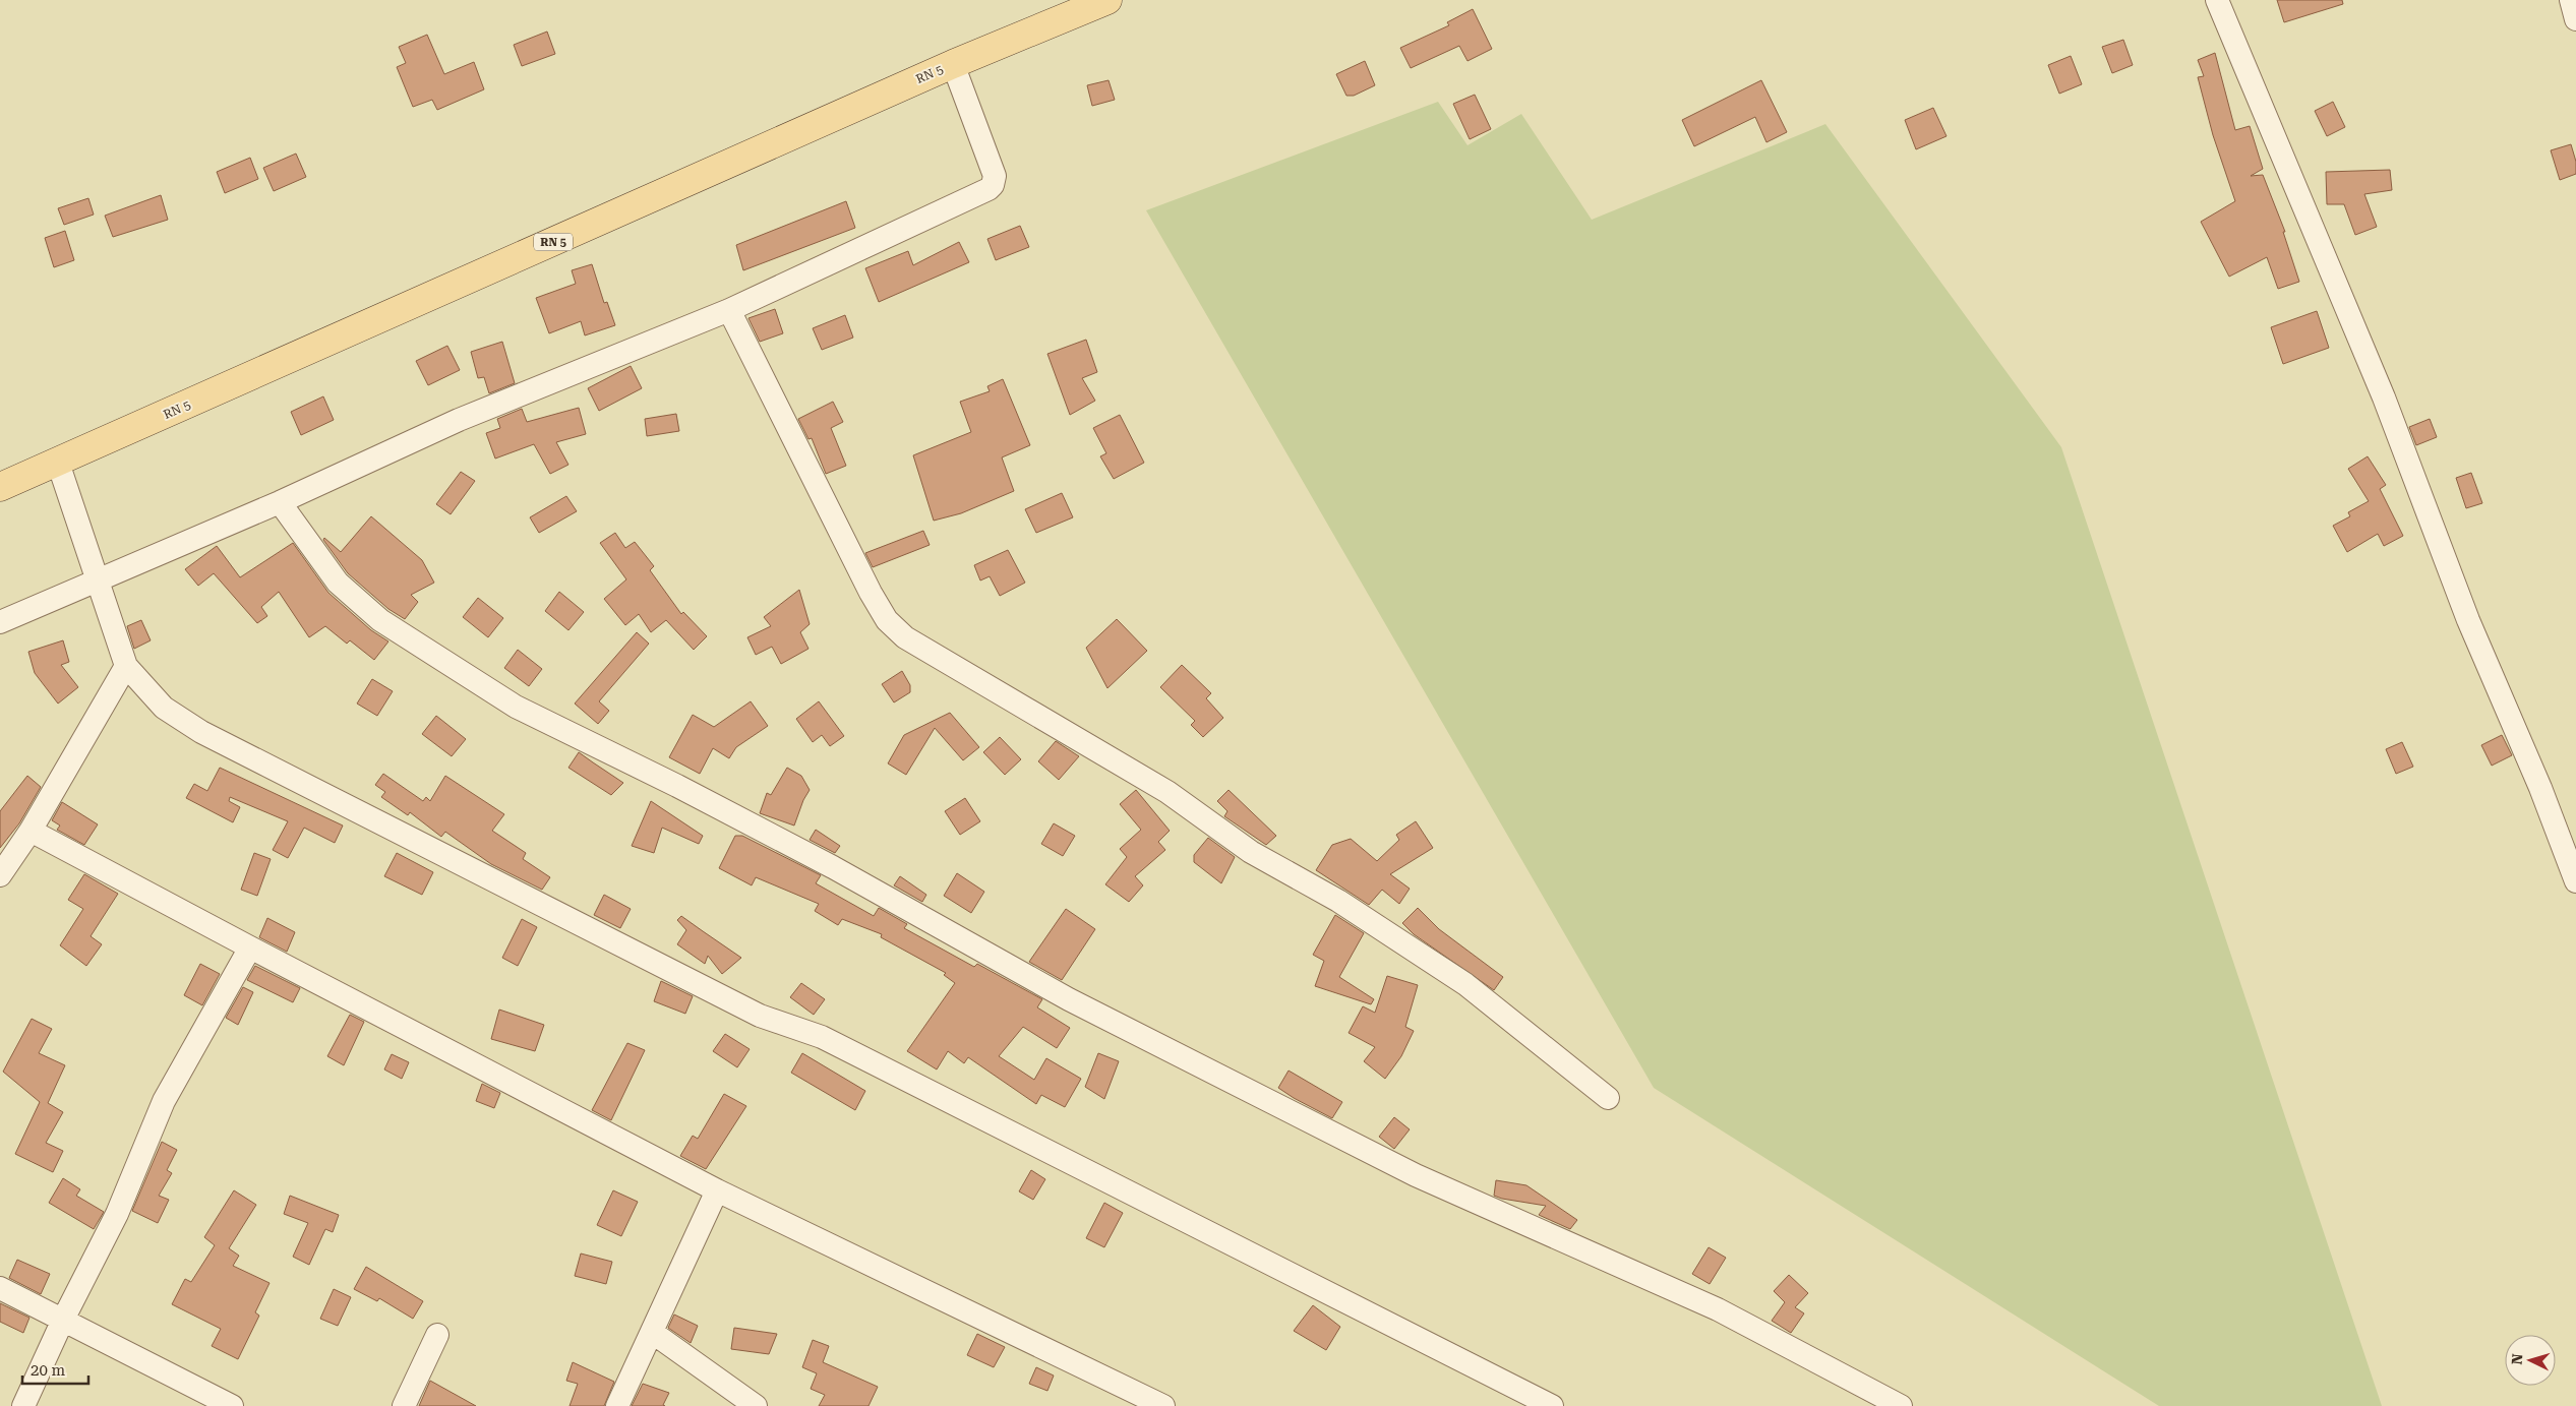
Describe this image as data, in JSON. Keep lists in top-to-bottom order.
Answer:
{
  "streets": {
    "main road": ["RN 5"]
  },
  "scale_bar": "20 m",
  "north": "left"
}
